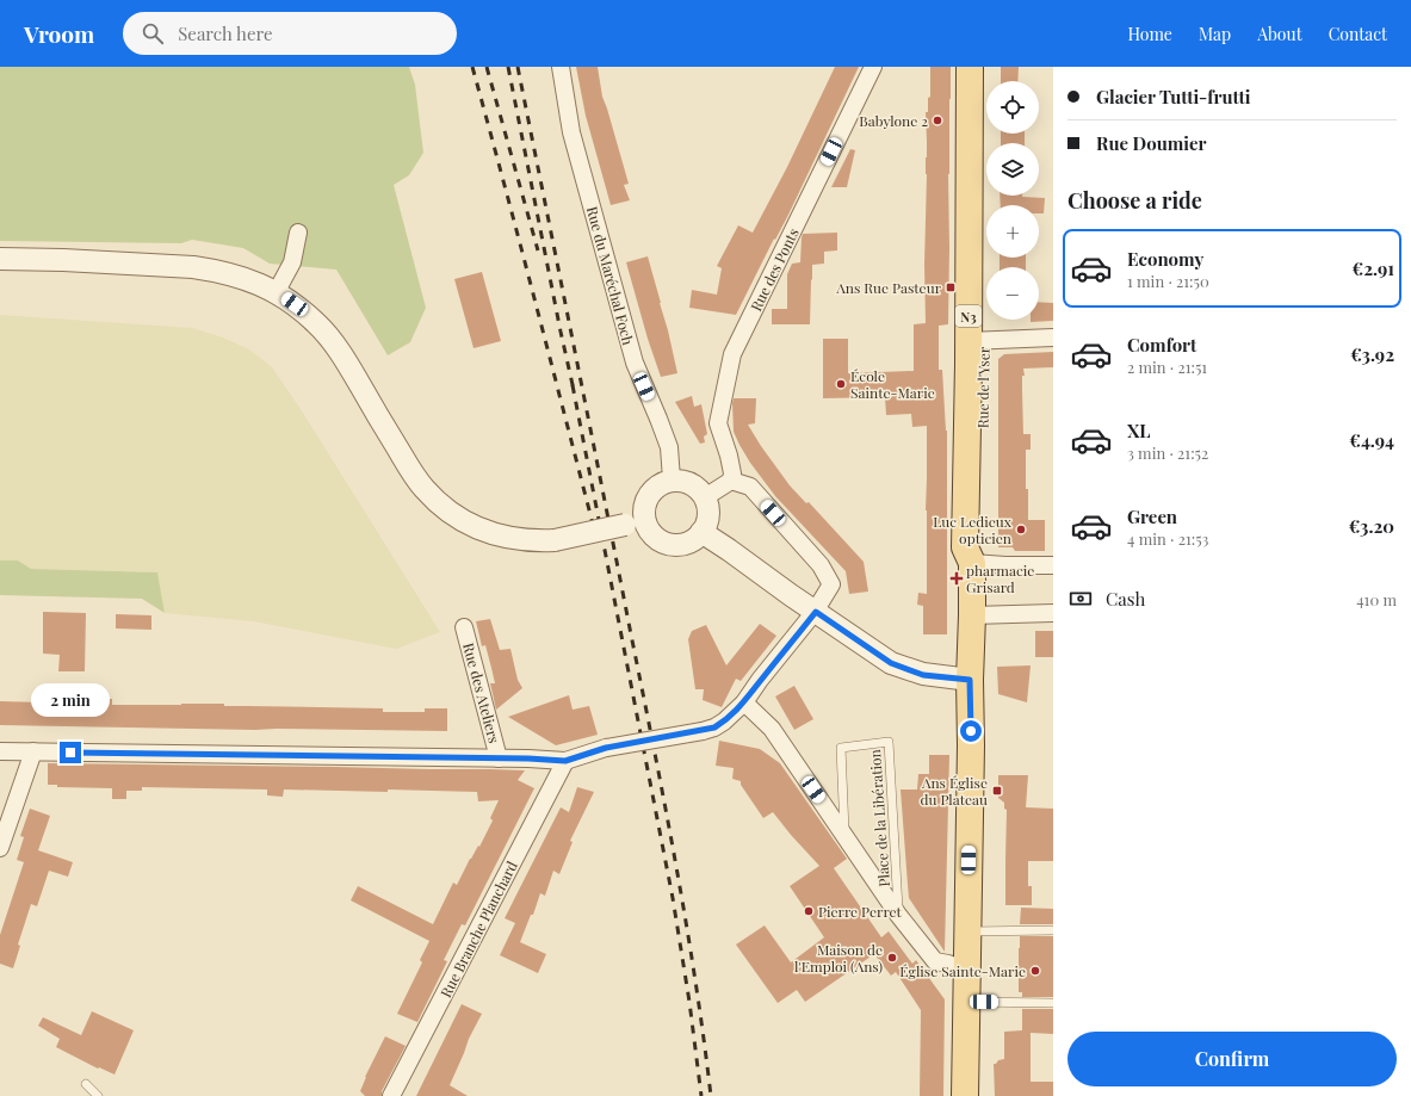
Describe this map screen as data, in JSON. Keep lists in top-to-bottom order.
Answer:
{
  "streets": {
    "main road": ["N3", "Rue de l'Yser"],
    "street": [
      "Rue des Ponts",
      "Rue du Maréchal Foch",
      "Rue des Ateliers",
      "Rue Branche Planchard"
    ],
    "lane": ["Place de la Libération"]
  },
  "places": {
    "other": [
      "Babylone 2",
      "École Sainte-Marie",
      "Luc Ledieux opticien",
      "Pierre Perret",
      "Maison de l'Emploi (Ans)",
      "Église Sainte-Marie"
    ],
    "transit": ["Ans Rue Pasteur", "Ans Église du Plateau"],
    "health": ["pharmacie Grisard"]
  },
  "page": {
    "header": "Vroom",
    "search": "Search here",
    "nav": [
      "Home",
      "Map",
      "About",
      "Contact"
    ],
    "banner": ["Glacier Tutti-frutti", "Rue Doumier"],
    "map_buttons": ["+", "−"],
    "heading": "Choose a ride",
    "list": [
      {
        "name": "Economy",
        "note": "1 min · 21:50",
        "value": "€2.91"
      },
      {
        "name": "Comfort",
        "note": "2 min · 21:51",
        "value": "€3.92"
      },
      {
        "name": "XL",
        "note": "3 min · 21:52",
        "value": "€4.94"
      },
      {
        "name": "Green",
        "note": "4 min · 21:53",
        "value": "€3.20"
      }
    ],
    "pay": ["Cash", "410 m"],
    "bubble": "2 min",
    "buttons": "Confirm"
  }
}
